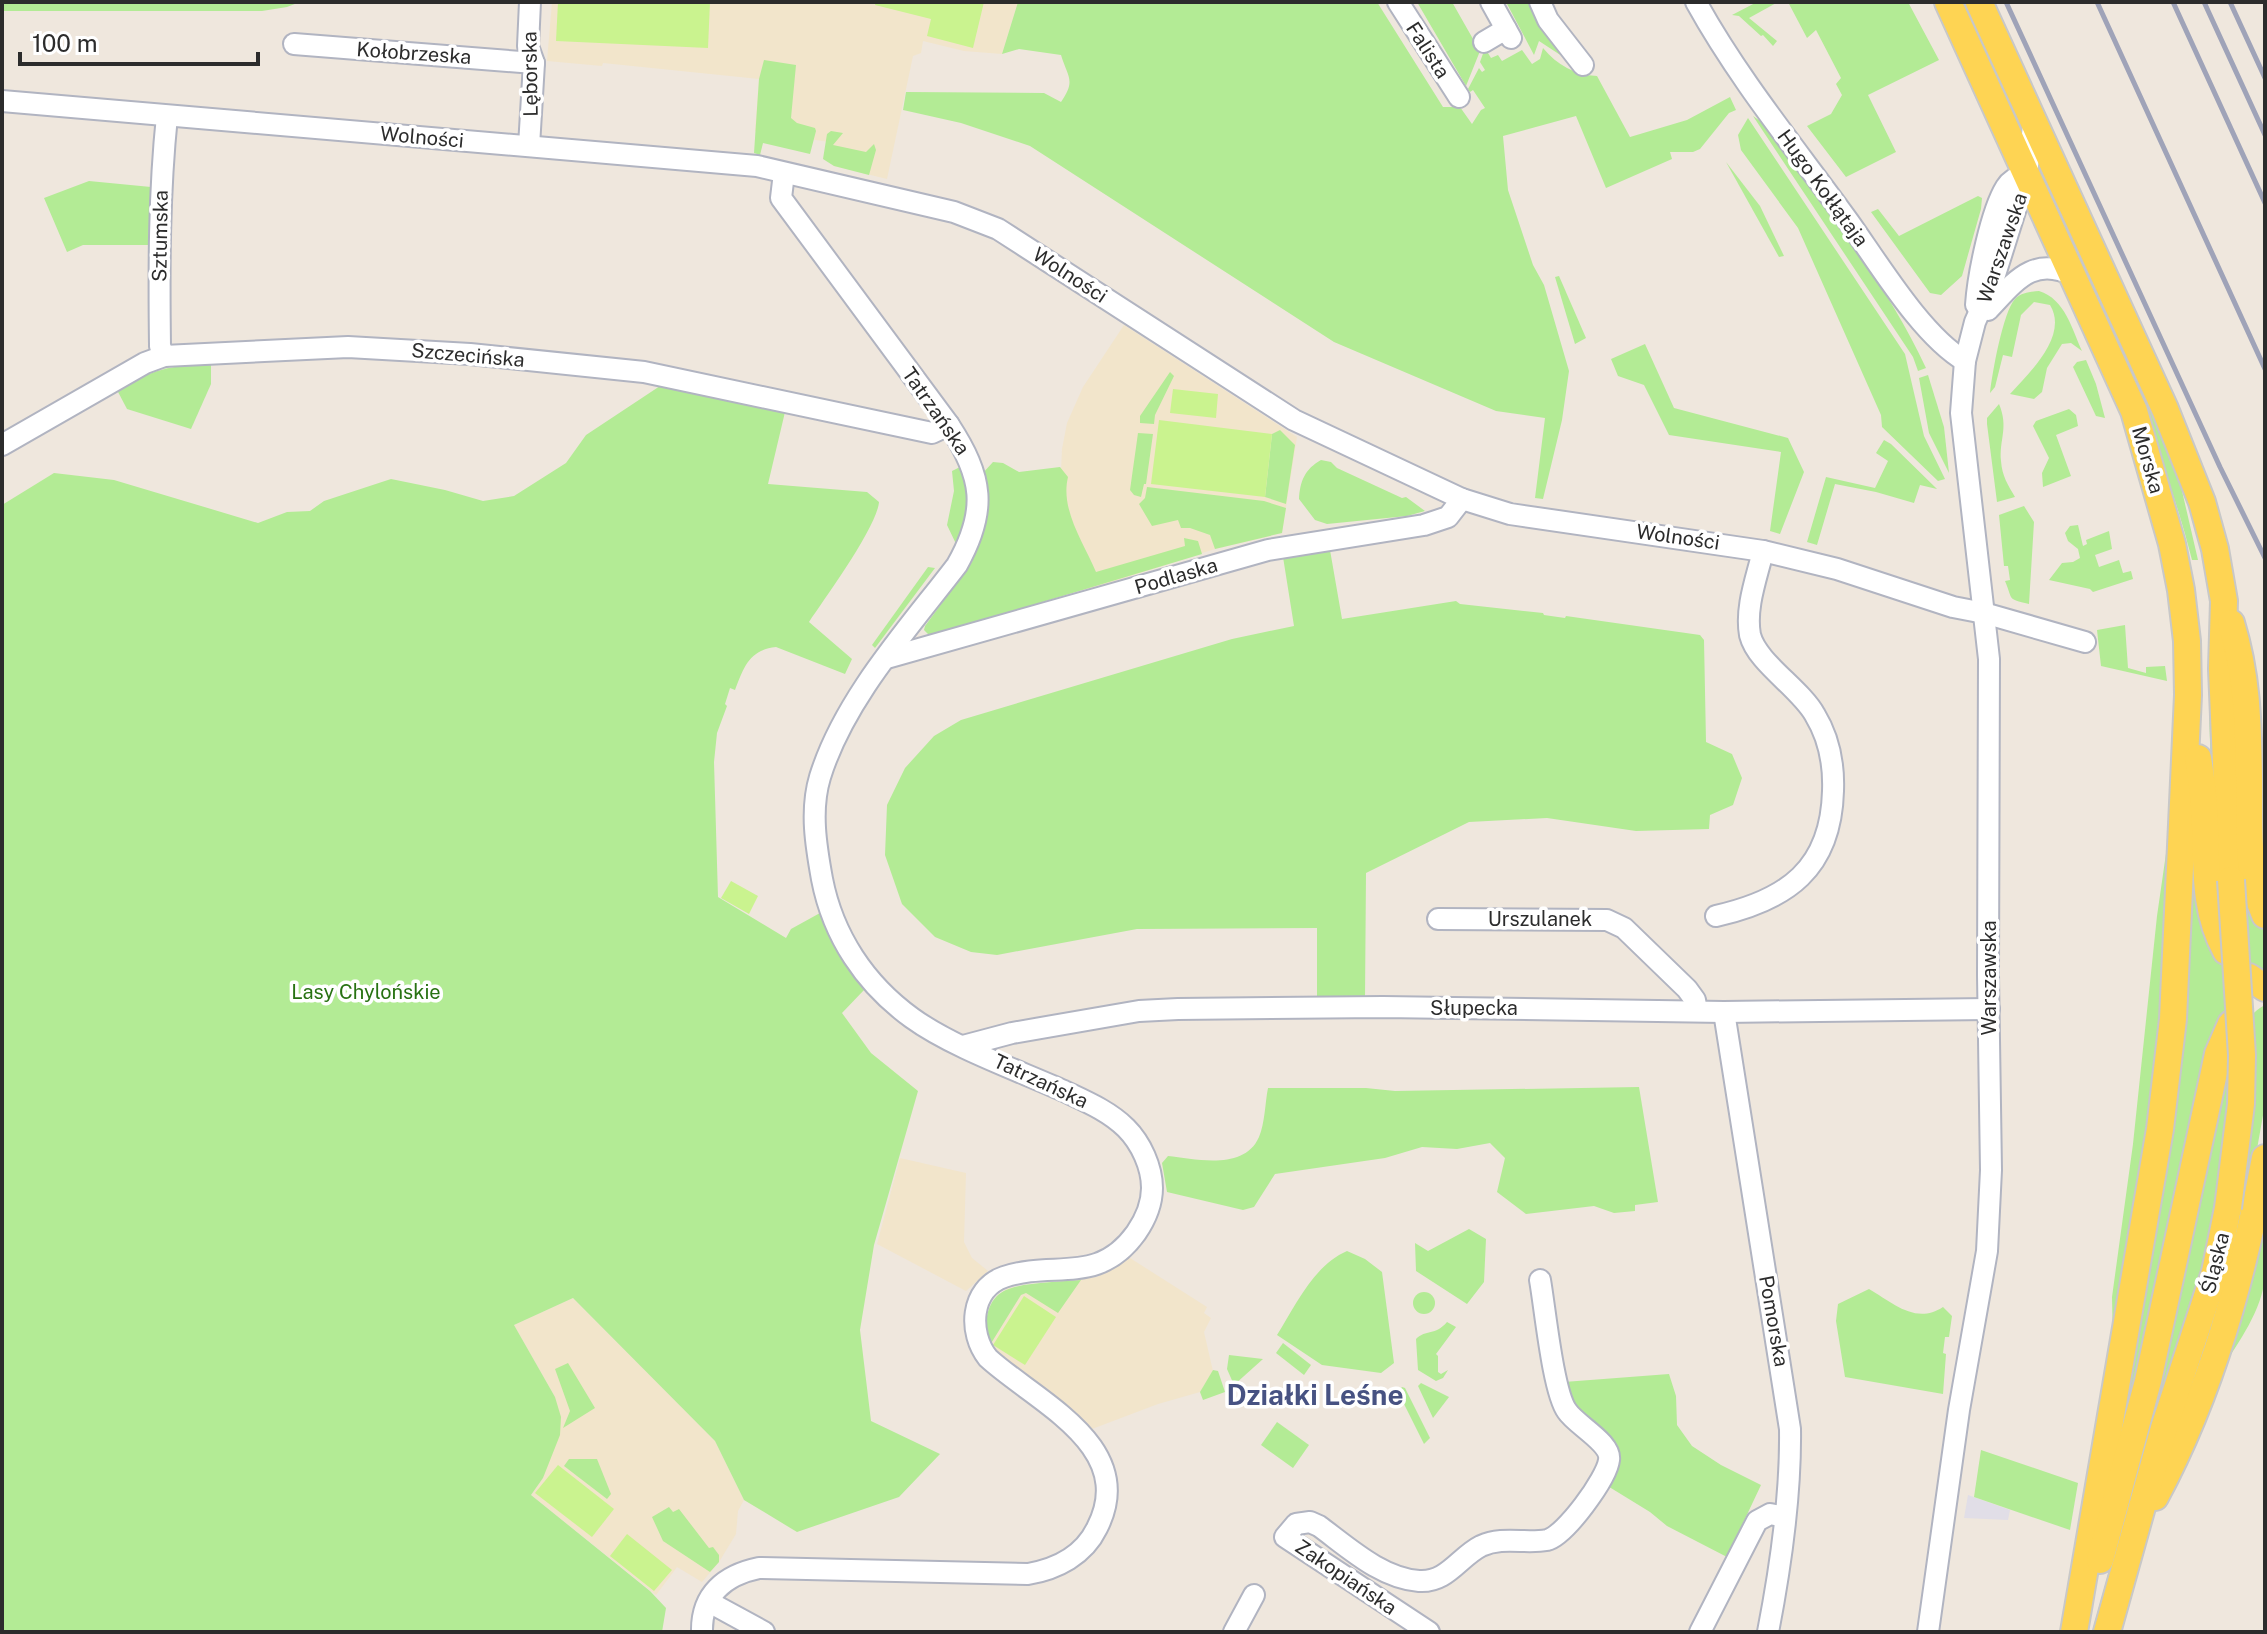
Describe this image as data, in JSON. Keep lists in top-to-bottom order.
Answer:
{
  "streets": {
    "main road": ["Morska", "Śląska"],
    "street": [
      "Falista",
      "Kołobrzeska",
      "Lęborska",
      "Wolności",
      "Hugo Kołłątaja",
      "Sztumska",
      "Warszawska",
      "Szczecińska",
      "Tatrzańska",
      "Podlaska",
      "Urszulanek",
      "Słupecka",
      "Pomorska",
      "Zakopiańska"
    ]
  },
  "crossings": [
    ["Kołobrzeska", "Lęborska"],
    ["Lęborska", "Wolności"],
    ["Wolności", "Sztumska"],
    ["Wolności", "Warszawska"],
    ["Wolności", "Tatrzańska"],
    ["Wolności", "Podlaska"],
    ["Hugo Kołłątaja", "Warszawska"],
    ["Sztumska", "Szczecińska"],
    ["Warszawska", "Morska"],
    ["Warszawska", "Słupecka"],
    ["Szczecińska", "Tatrzańska"],
    ["Tatrzańska", "Podlaska"],
    ["Tatrzańska", "Słupecka"],
    ["Morska", "Śląska"],
    ["Urszulanek", "Słupecka"],
    ["Słupecka", "Pomorska"]
  ],
  "districts": ["Działki Leśne"],
  "parks": ["Lasy Chylońskie"],
  "scale_bar": "100 m"
}
